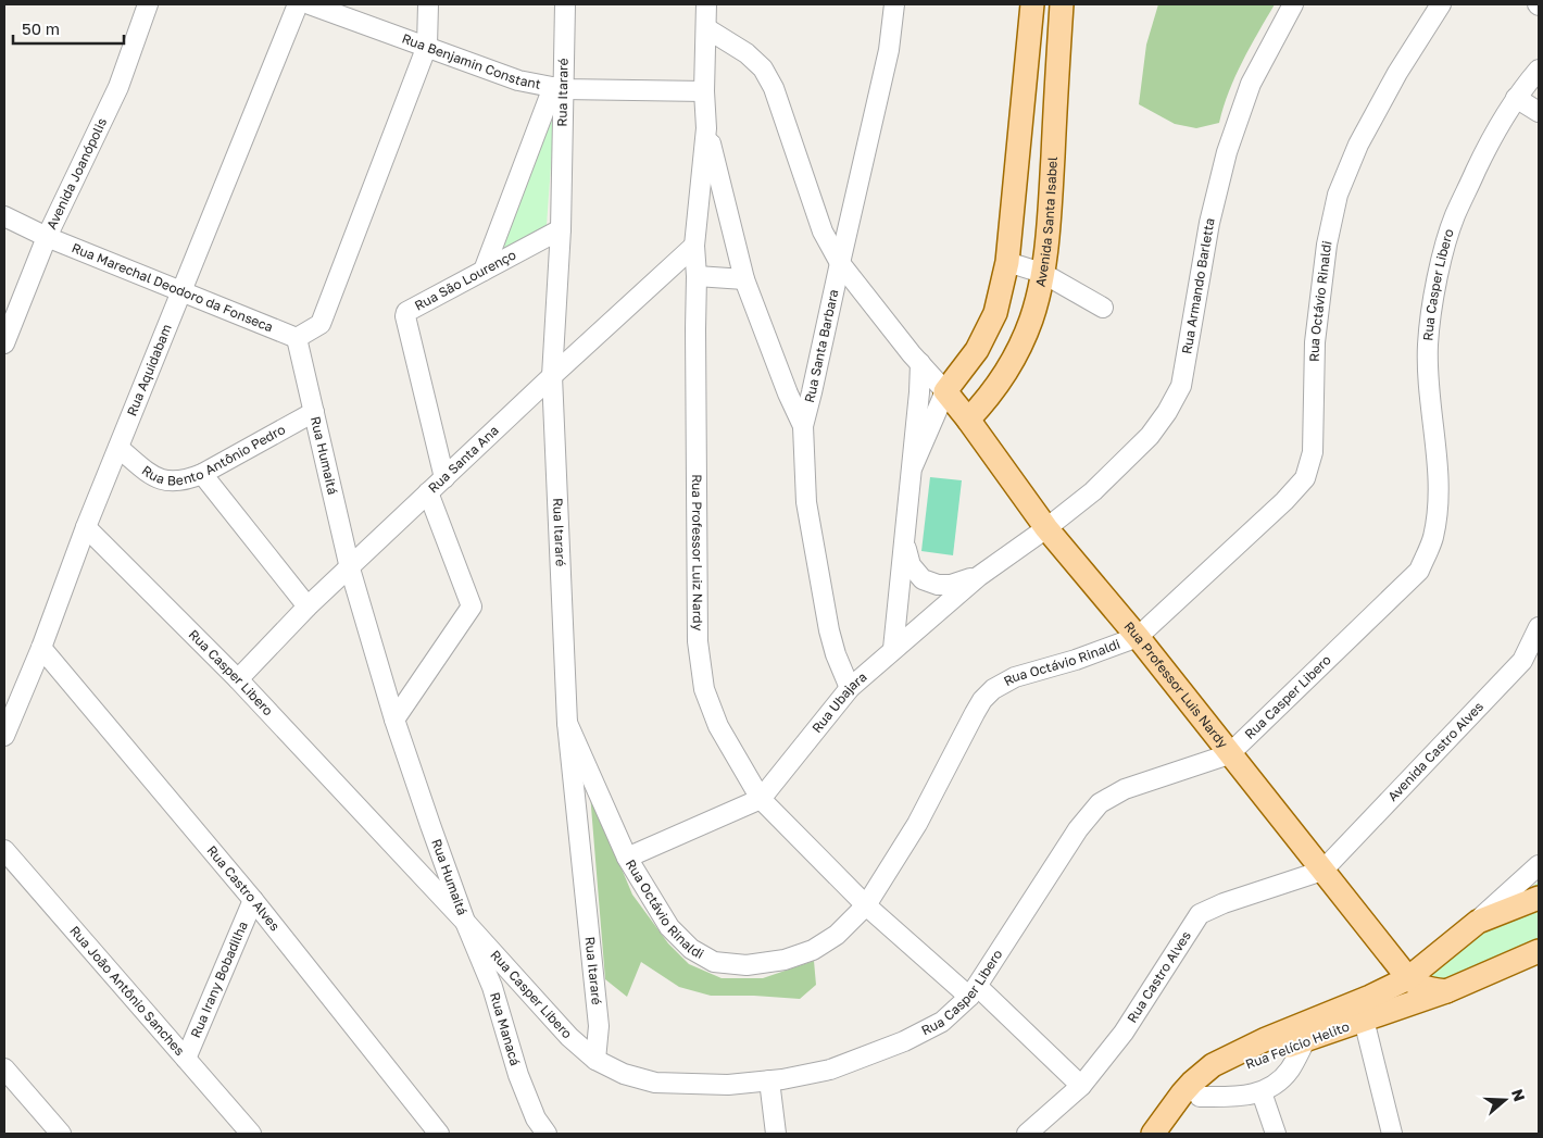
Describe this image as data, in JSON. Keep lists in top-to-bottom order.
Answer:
{
  "streets": {
    "main road": ["Avenida Santa Isabel", "Rua Professor Luis Nardy", "Rua Felício Helito"],
    "street": [
      "Rua Benjamin Constant",
      "Rua Itararé",
      "Avenida Joanópolis",
      "Rua São Lourenço",
      "Rua Casper Libero",
      "Rua Armando Barletta",
      "Rua Marechal Deodoro da Fonseca",
      "Rua Octávio Rinaldi",
      "Rua Santa Barbara",
      "Rua Aquidabam",
      "Rua Bento Antônio Pedro",
      "Rua Humaitá",
      "Rua Santa Ana",
      "Rua Professor Luiz Nardy",
      "Rua Ubajara",
      "Avenida Castro Alves",
      "Rua Castro Alves",
      "Rua Irany Bobadilha",
      "Rua João Antônio Sanches",
      "Rua Manacá"
    ]
  },
  "crossings": [
    ["Rua Benjamin Constant", "Rua Itararé"],
    ["Rua Benjamin Constant", "Rua Professor Luiz Nardy"],
    ["Rua Itararé", "Rua São Lourenço"],
    ["Rua Itararé", "Rua Casper Libero"],
    ["Rua Itararé", "Rua Octávio Rinaldi"],
    ["Rua Itararé", "Rua Santa Ana"],
    ["Avenida Joanópolis", "Rua Marechal Deodoro da Fonseca"],
    ["Avenida Santa Isabel", "Rua Professor Luis Nardy"],
    ["Rua São Lourenço", "Rua Santa Ana"],
    ["Rua Casper Libero", "Rua Aquidabam"],
    ["Rua Casper Libero", "Rua Humaitá"],
    ["Rua Casper Libero", "Rua Santa Ana"],
    ["Rua Casper Libero", "Rua Professor Luiz Nardy"],
    ["Rua Casper Libero", "Rua Professor Luis Nardy"],
    ["Rua Casper Libero", "Rua Manacá"],
    ["Rua Armando Barletta", "Rua Professor Luis Nardy"],
    ["Rua Armando Barletta", "Rua Ubajara"],
    ["Rua Marechal Deodoro da Fonseca", "Rua Aquidabam"],
    ["Rua Marechal Deodoro da Fonseca", "Rua Humaitá"],
    ["Rua Octávio Rinaldi", "Rua Professor Luiz Nardy"],
    ["Rua Octávio Rinaldi", "Rua Professor Luis Nardy"],
    ["Rua Octávio Rinaldi", "Rua Ubajara"],
    ["Rua Santa Barbara", "Rua Ubajara"],
    ["Rua Aquidabam", "Rua Bento Antônio Pedro"],
    ["Rua Aquidabam", "Rua Castro Alves"],
    ["Rua Bento Antônio Pedro", "Rua Humaitá"],
    ["Rua Humaitá", "Rua Santa Ana"],
    ["Rua Humaitá", "Rua Manacá"],
    ["Rua Santa Ana", "Rua Professor Luiz Nardy"],
    ["Rua Professor Luiz Nardy", "Rua Ubajara"],
    ["Rua Professor Luiz Nardy", "Rua Castro Alves"],
    ["Rua Professor Luis Nardy", "Rua Ubajara"],
    ["Rua Professor Luis Nardy", "Avenida Castro Alves"],
    ["Rua Professor Luis Nardy", "Rua Castro Alves"],
    ["Rua Professor Luis Nardy", "Rua Felício Helito"],
    ["Avenida Castro Alves", "Rua Castro Alves"],
    ["Rua Castro Alves", "Rua Irany Bobadilha"],
    ["Rua Irany Bobadilha", "Rua João Antônio Sanches"]
  ],
  "scale_bar": "50 m",
  "north": "right"
}
